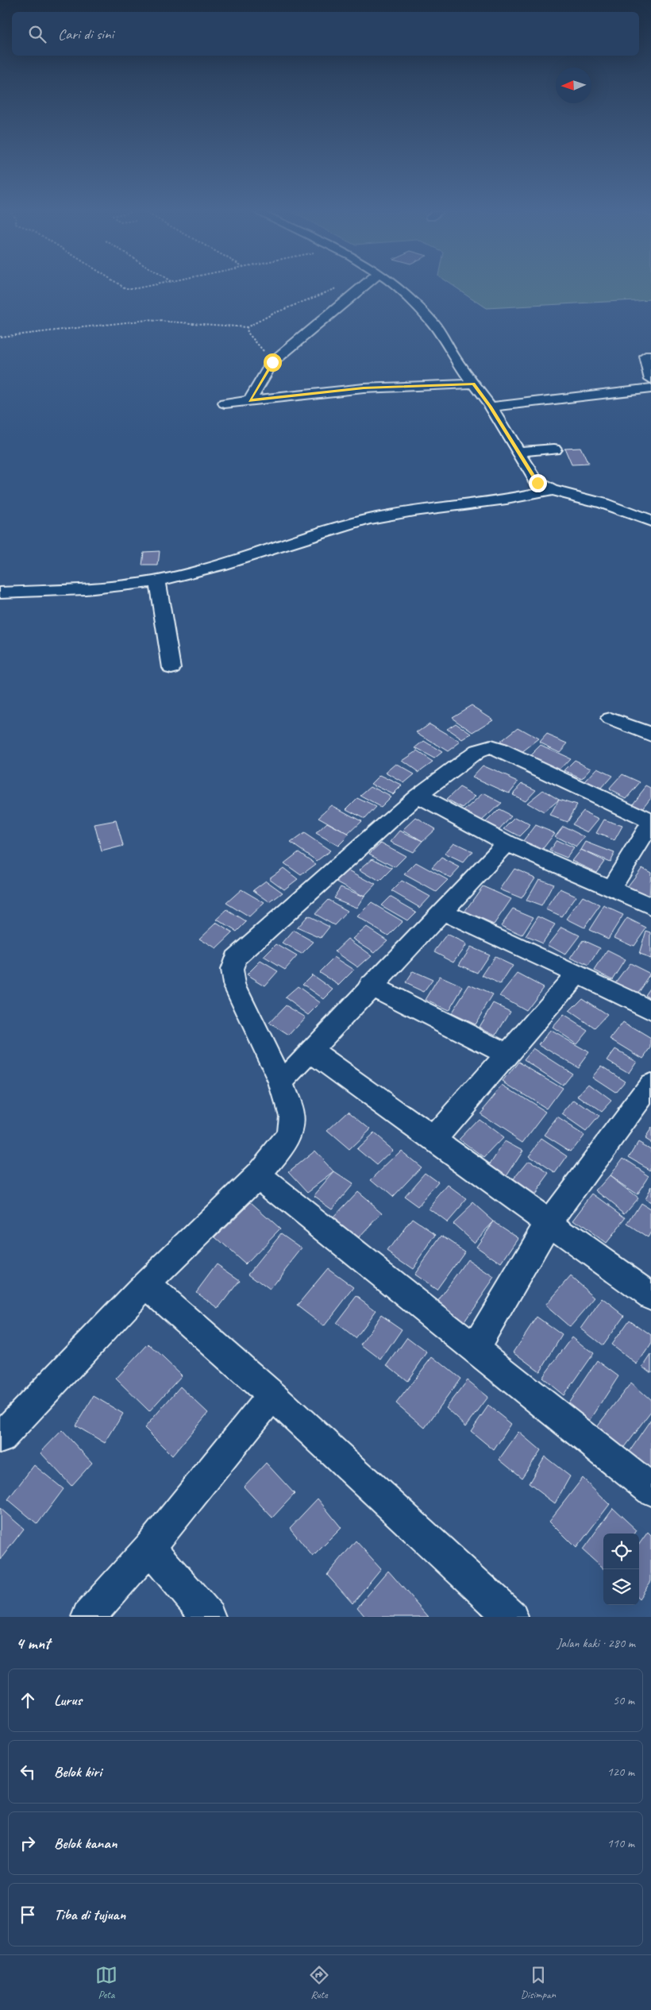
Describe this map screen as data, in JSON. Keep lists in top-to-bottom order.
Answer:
{
  "north": "left",
  "page": {
    "search": "Cari di sini",
    "heading": ["4 mnt", "Jalan kaki · 280 m"],
    "list": [
      ["Lurus", "50 m"],
      ["Belok kiri", "120 m"],
      ["Belok kanan", "110 m"],
      "Tiba di tujuan"
    ],
    "nav": ["Peta", "Rute", "Disimpan"]
  }
}
